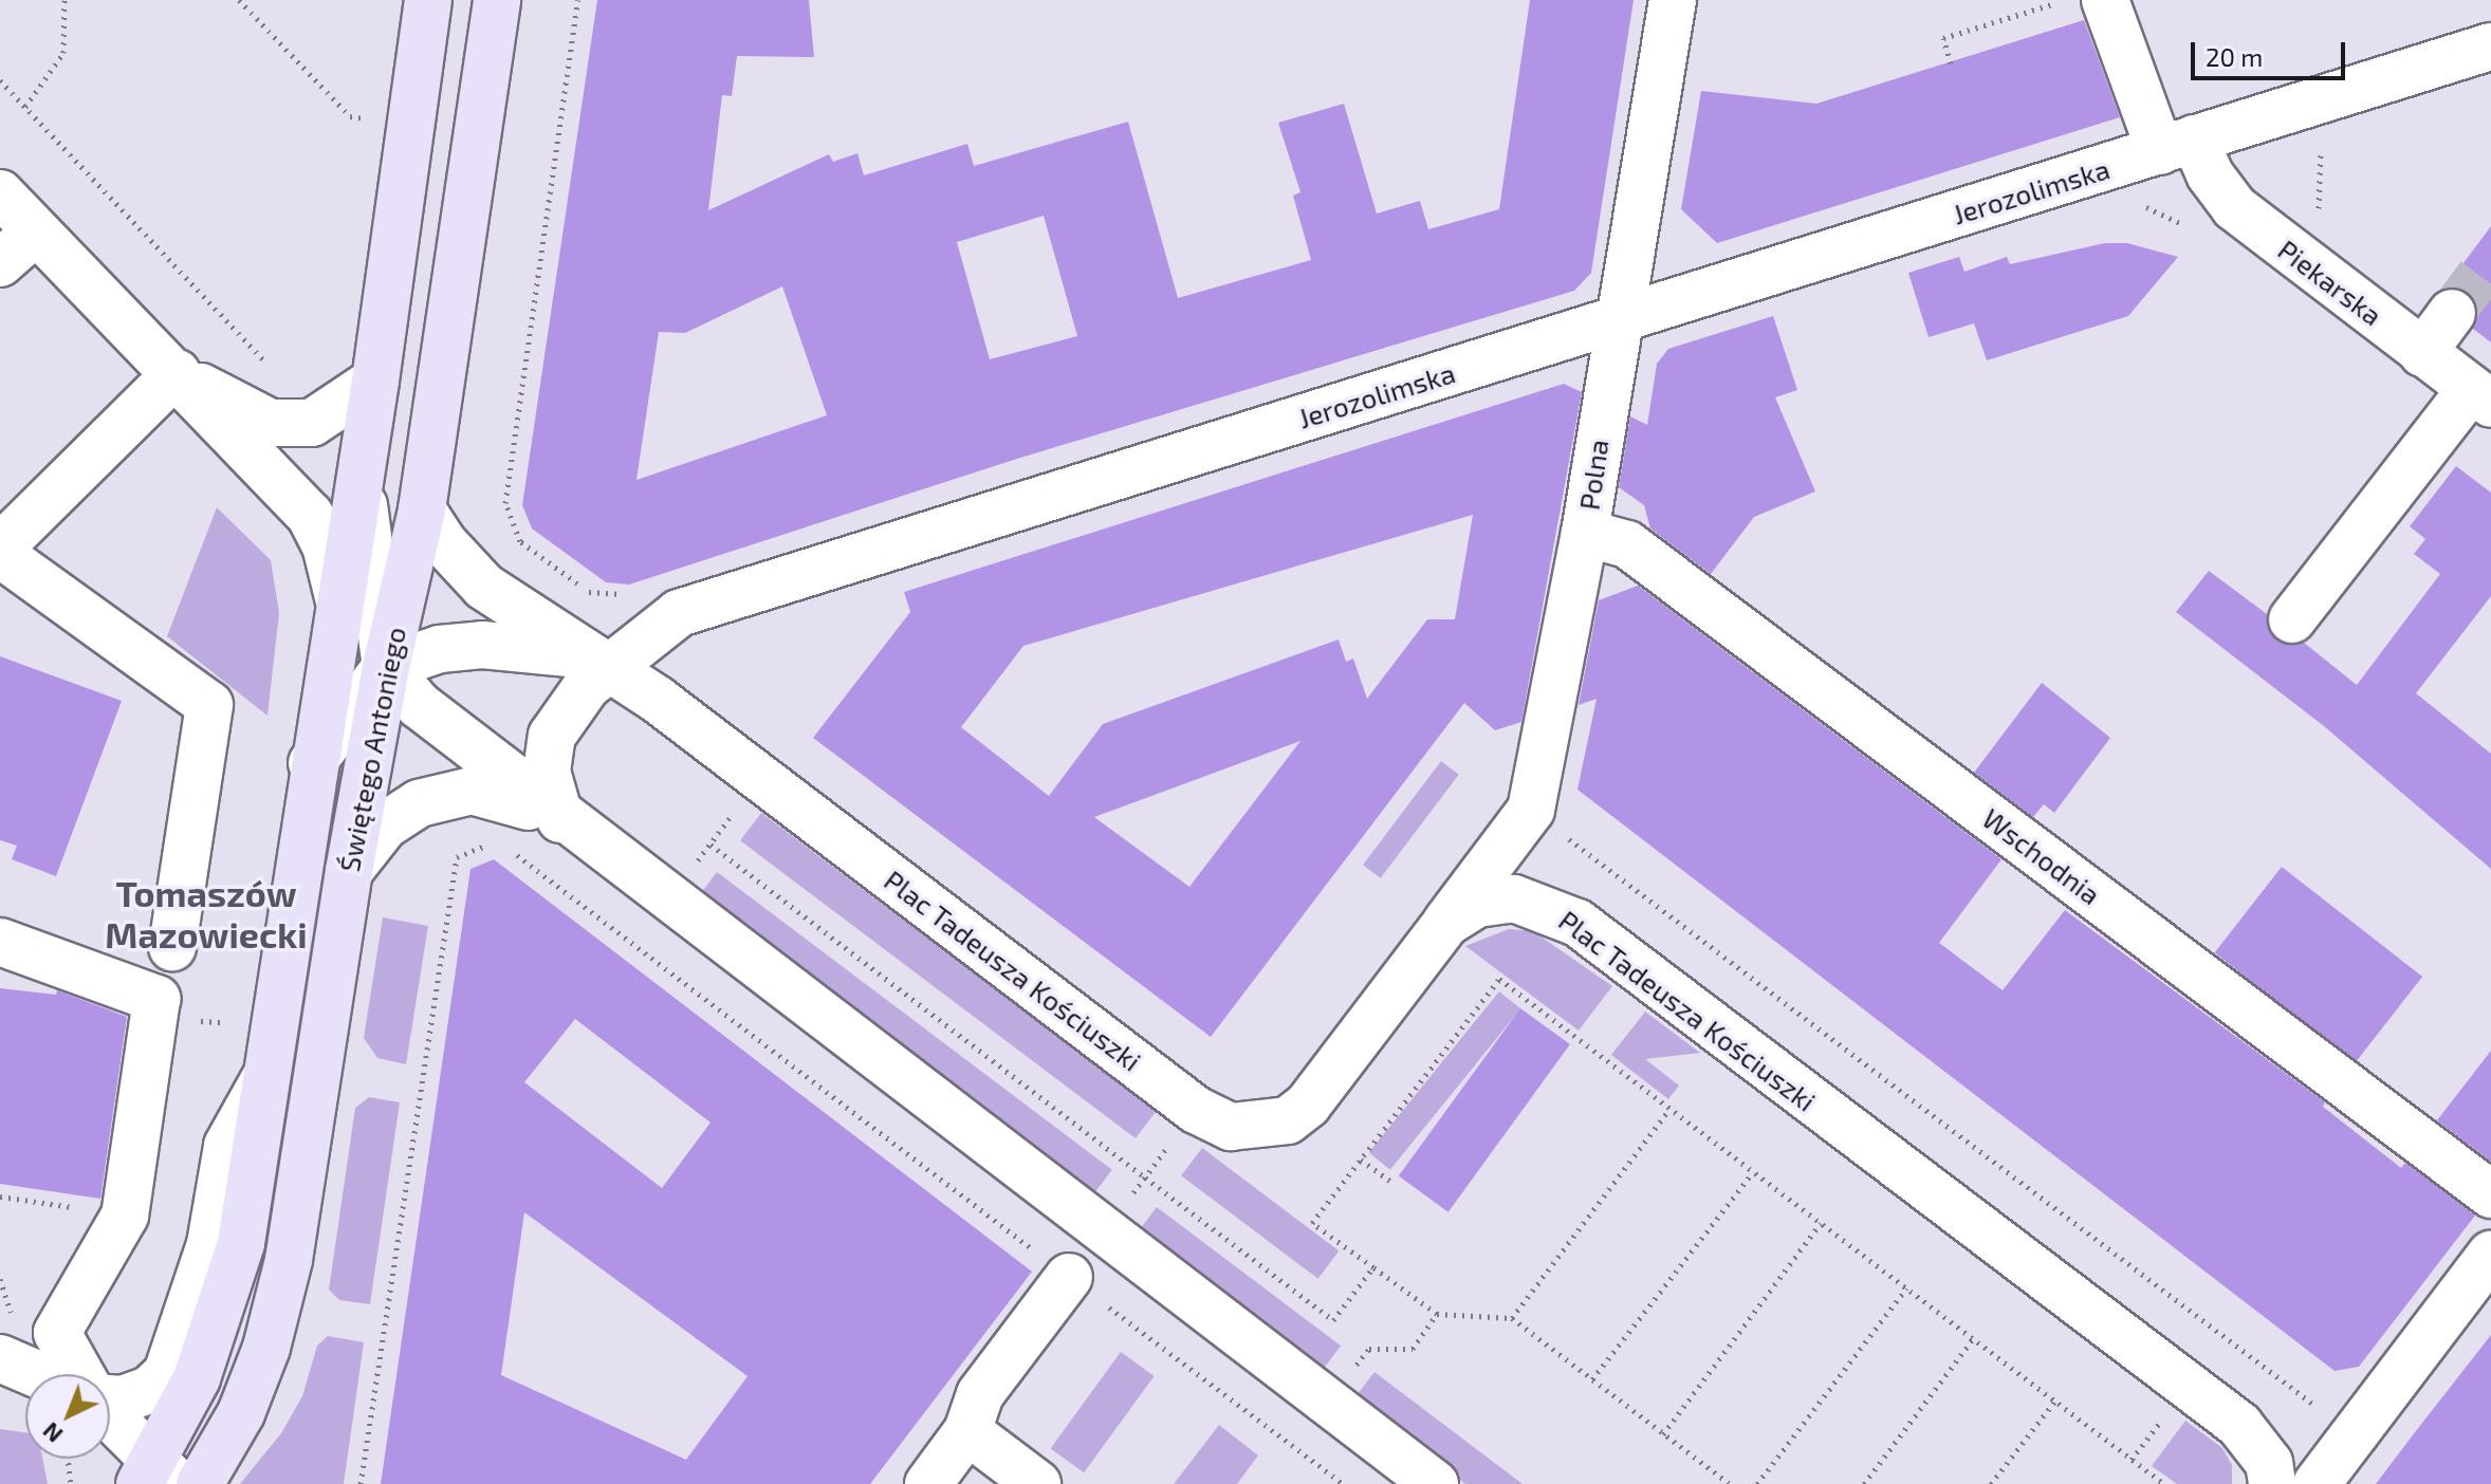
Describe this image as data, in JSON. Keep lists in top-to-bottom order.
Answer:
{
  "streets": {
    "main road": ["Świętego Antoniego"],
    "street": [
      "Jerozolimska",
      "Piekarska",
      "Polna",
      "Wschodnia",
      "Plac Tadeusza Kościuszki"
    ]
  },
  "crossings": [
    ["Jerozolimska", "Piekarska"],
    ["Jerozolimska", "Polna"],
    ["Jerozolimska", "Plac Tadeusza Kościuszki"],
    ["Polna", "Wschodnia"],
    ["Polna", "Plac Tadeusza Kościuszki"],
    ["Świętego Antoniego", "Plac Tadeusza Kościuszki"]
  ],
  "districts": ["Tomaszów Mazowiecki"],
  "scale_bar": "20 m",
  "north": "bottom left"
}
